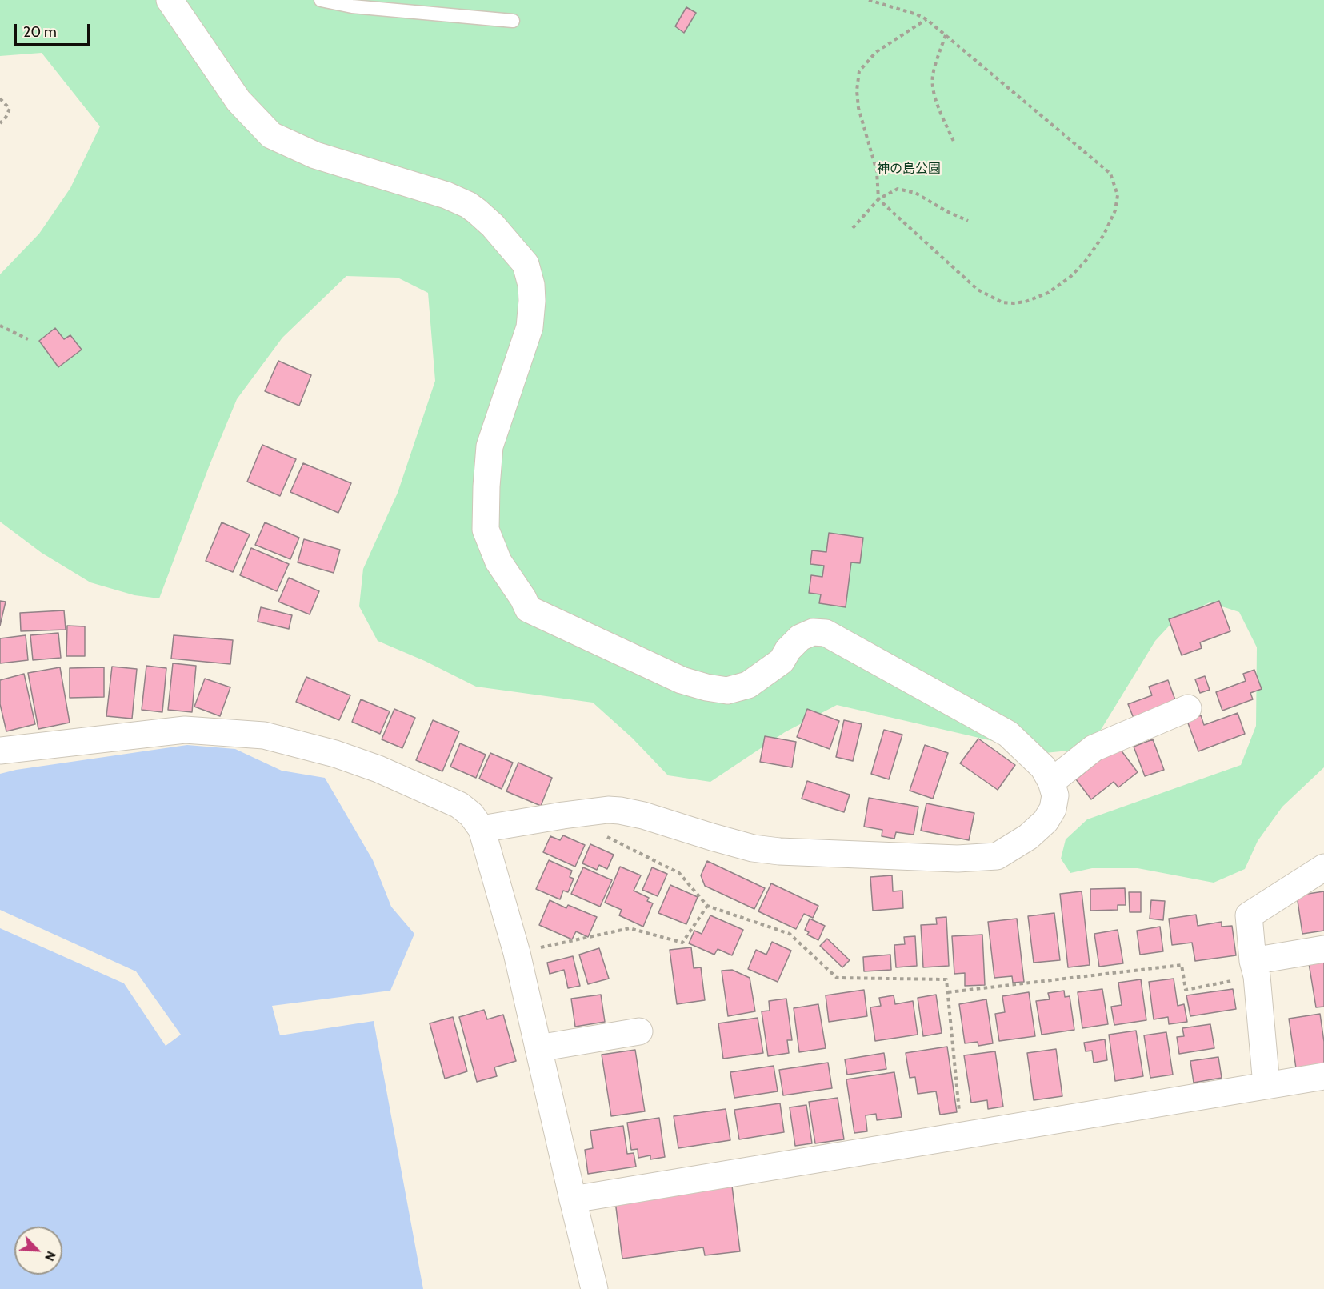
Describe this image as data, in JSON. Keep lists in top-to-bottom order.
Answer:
{
  "parks": ["神の島公園"],
  "scale_bar": "20 m",
  "north": "bottom right"
}
